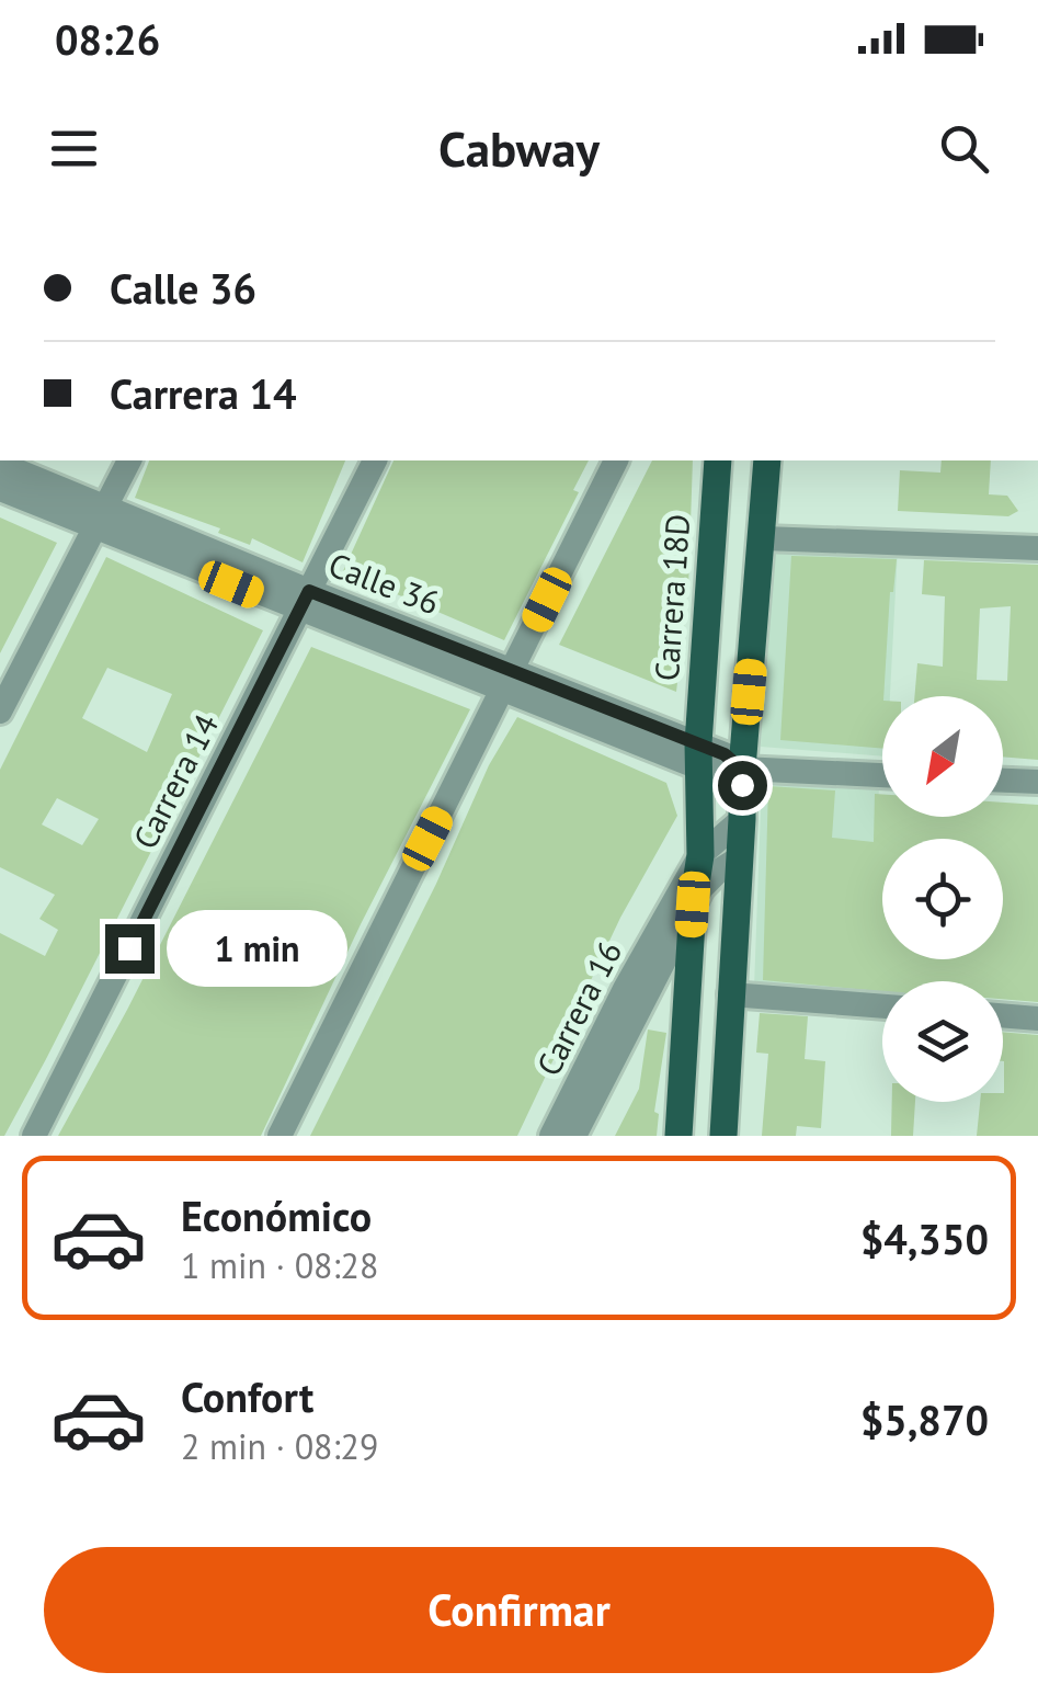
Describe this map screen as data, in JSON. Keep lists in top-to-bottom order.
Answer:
{
  "streets": {
    "main road": ["Carrera 18D"],
    "street": ["Calle 36", "Carrera 14", "Carrera 16"]
  },
  "crossings": [
    ["Calle 36", "Carrera 18D"],
    ["Calle 36", "Carrera 14"],
    ["Carrera 18D", "Carrera 16"]
  ],
  "north": "bottom left",
  "page": {
    "status": "08:26",
    "header": "Cabway",
    "banner": ["Calle 36", "Carrera 14"],
    "bubble": "1 min",
    "list": [
      {
        "name": "Económico",
        "note": "1 min · 08:28",
        "value": "$4,350"
      },
      {
        "name": "Confort",
        "note": "2 min · 08:29",
        "value": "$5,870"
      }
    ],
    "buttons": "Confirmar"
  }
}
